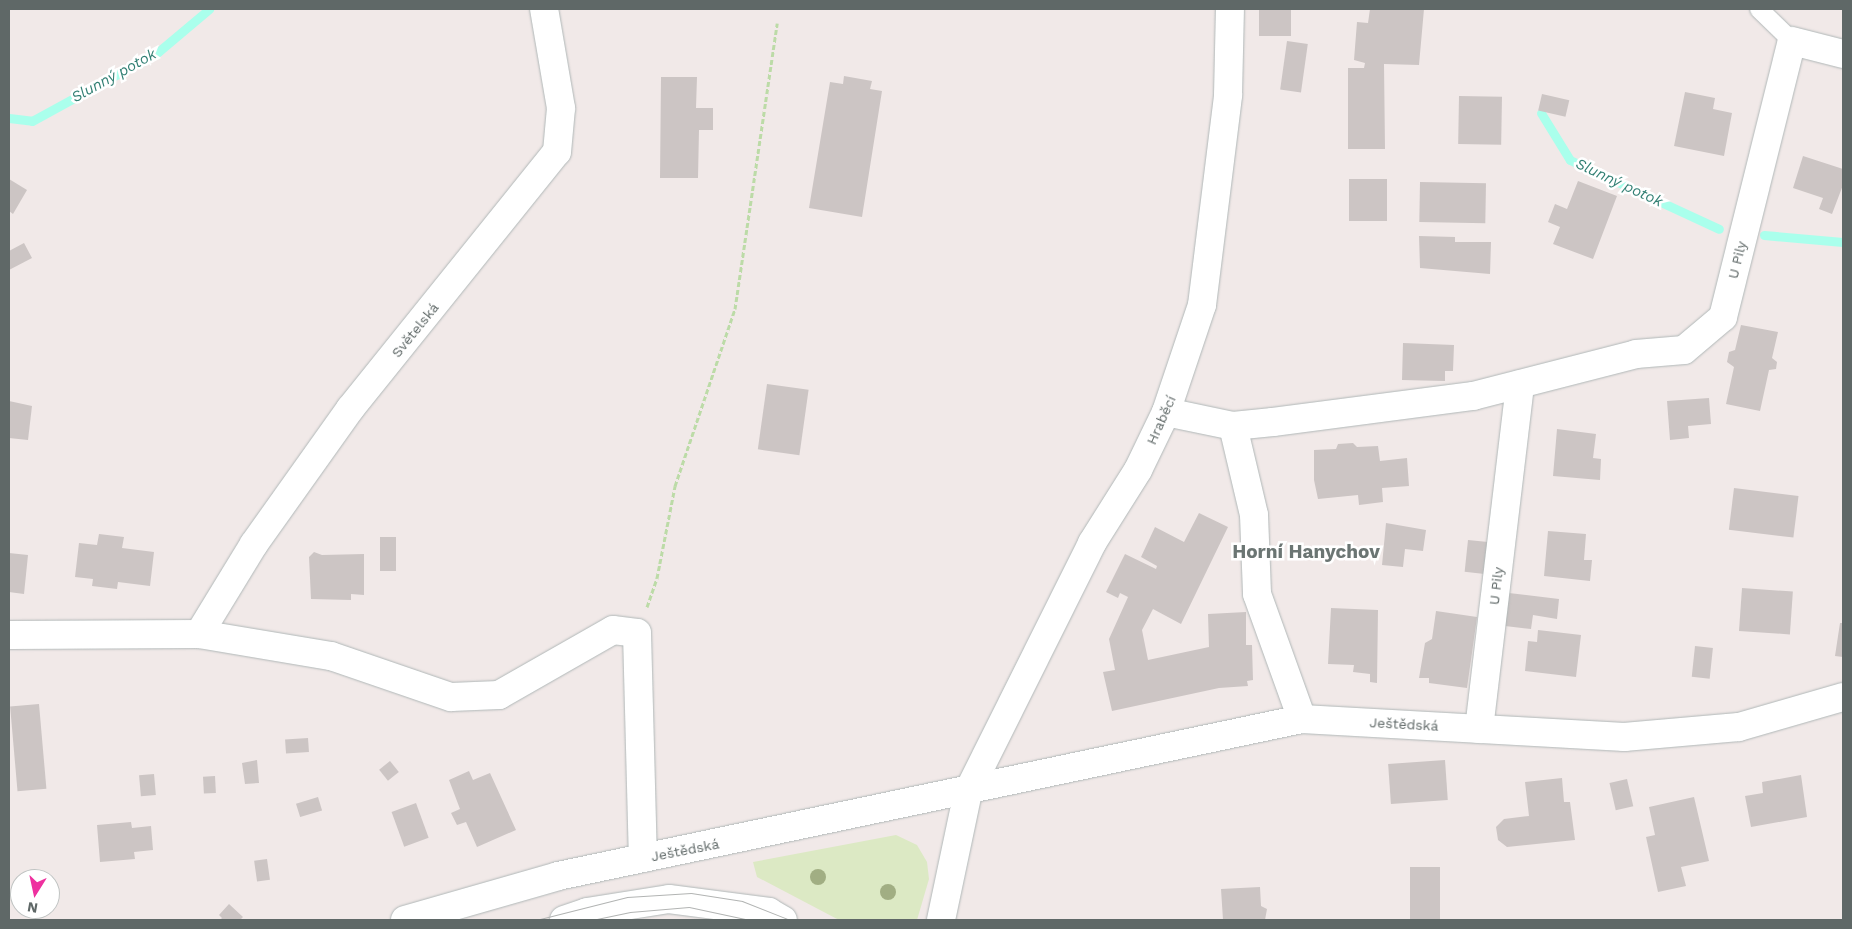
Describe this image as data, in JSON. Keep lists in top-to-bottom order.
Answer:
{
  "streets": {
    "street": [
      "U Pily",
      "Světelská",
      "Hraběcí",
      "Ještědská"
    ]
  },
  "crossings": [
    ["U Pily", "Hraběcí"],
    ["U Pily", "Ještědská"],
    ["Hraběcí", "Ještědská"]
  ],
  "districts": ["Horní Hanychov"],
  "water": ["Slunný potok"],
  "north": "bottom"
}
